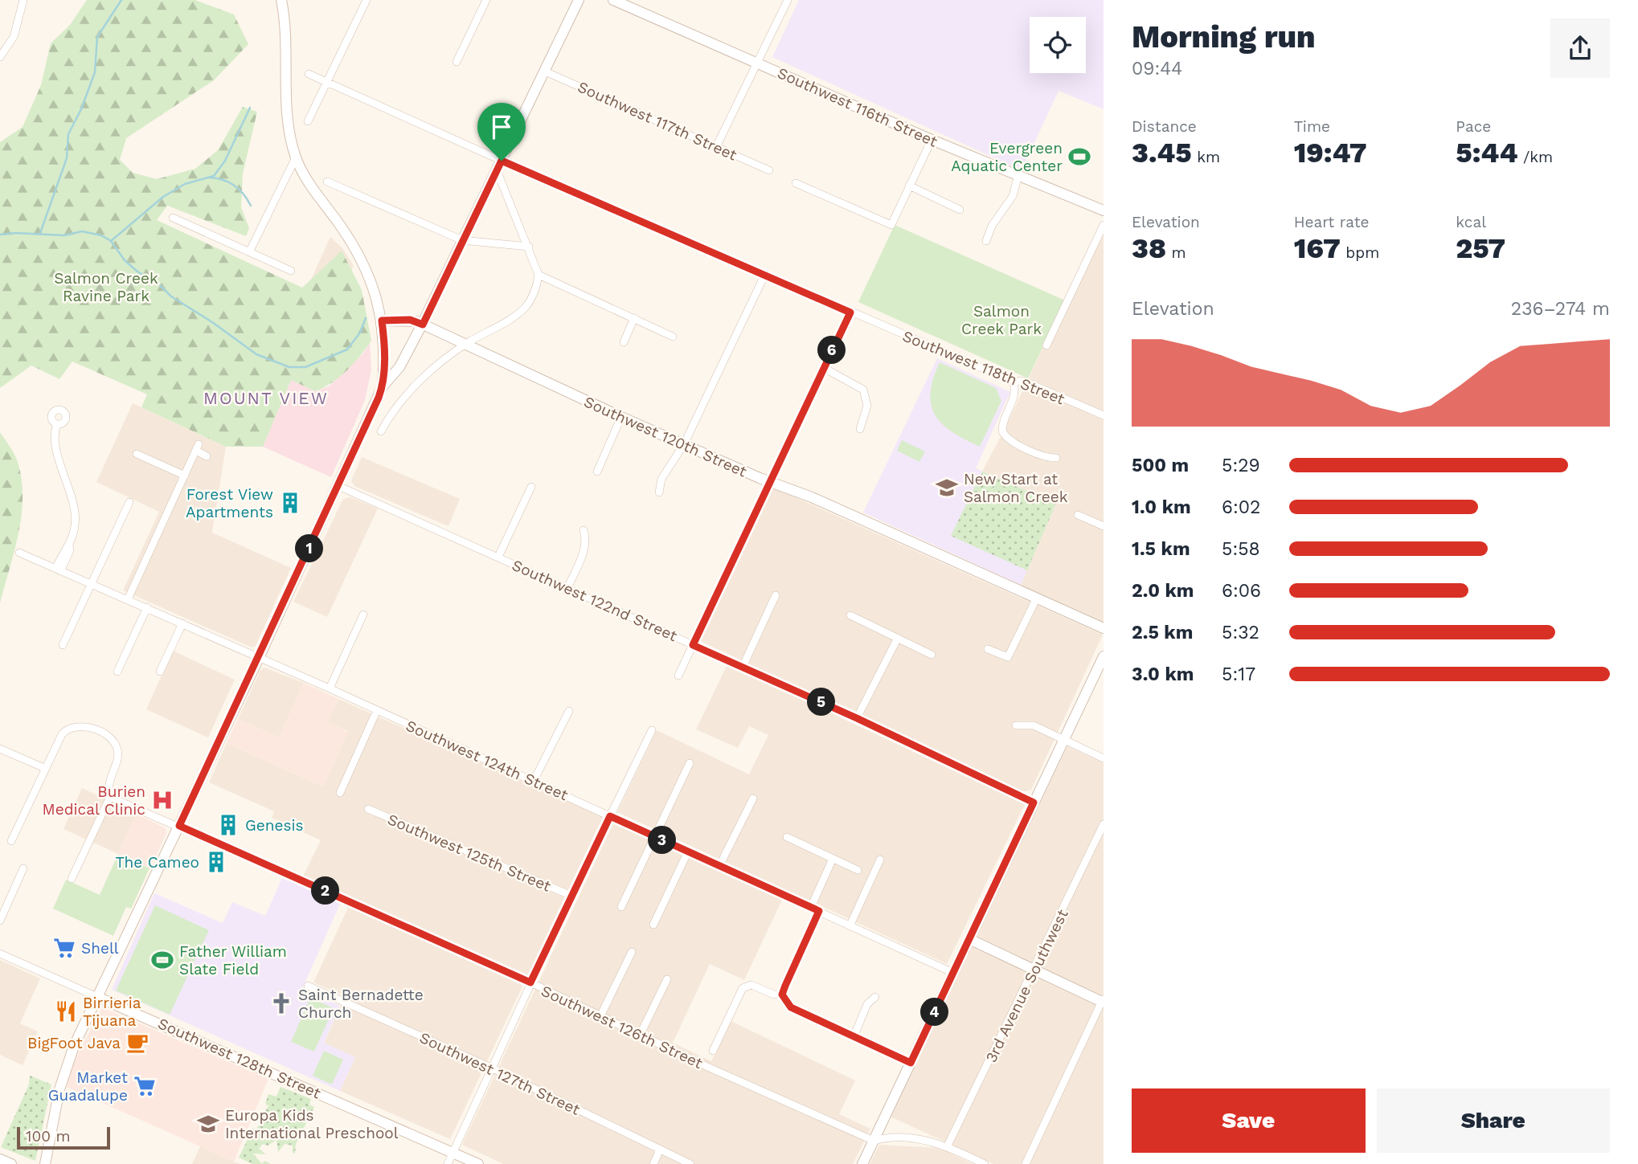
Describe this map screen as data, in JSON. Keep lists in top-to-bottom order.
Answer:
{
  "streets": {
    "street": [
      "Southwest 116th Street",
      "Southwest 117th Street",
      "Southwest 118th Street",
      "Southwest 120th Street",
      "Southwest 122nd Street",
      "Southwest 124th Street",
      "Southwest 125th Street",
      "3rd Avenue Southwest",
      "Southwest 126th Street",
      "Southwest 128th Street",
      "Southwest 127th Street"
    ]
  },
  "crossings": [
    ["3rd Avenue Southwest", "Southwest 126th Street"]
  ],
  "districts": ["MOUNT VIEW"],
  "parks": ["Salmon Creek Ravine Park", "Salmon Creek Park"],
  "places": {
    "sports": ["Evergreen Aquatic Center", "Father William Slate Field"],
    "school or university": ["New Start at Salmon Creek", "Europa Kids International Preschool"],
    "building": ["Forest View Apartments", "Genesis", "The Cameo"],
    "hospital": ["Burien Medical Clinic"],
    "supermarket": ["Shell", "Market Guadalupe"],
    "church": ["Saint Bernadette Church"],
    "restaurant": ["Birrieria Tijuana"],
    "cafe": ["BigFoot Java"]
  },
  "scale_bar": "100 m",
  "page": {
    "heading": ["Morning run", "09:44"],
    "stats": [
      ["Distance", "3.45 km"],
      ["Time", "19:47"],
      ["Pace", "5:44 /km"],
      ["Elevation", "38 m"],
      ["Heart rate", "167 bpm"],
      ["kcal", "257"]
    ],
    "chart": ["Elevation", "236–274 m"],
    "pins": [
      "6",
      "1",
      "5",
      "3",
      "2",
      "4"
    ],
    "list": [
      {
        "name": "500 m",
        "note": "5:29"
      },
      {
        "name": "1.0 km",
        "note": "6:02"
      },
      {
        "name": "1.5 km",
        "note": "5:58"
      },
      {
        "name": "2.0 km",
        "note": "6:06"
      },
      {
        "name": "2.5 km",
        "note": "5:32"
      },
      {
        "name": "3.0 km",
        "note": "5:17"
      }
    ],
    "buttons": ["Save", "Share"],
    "scale": "100 m"
  }
}
